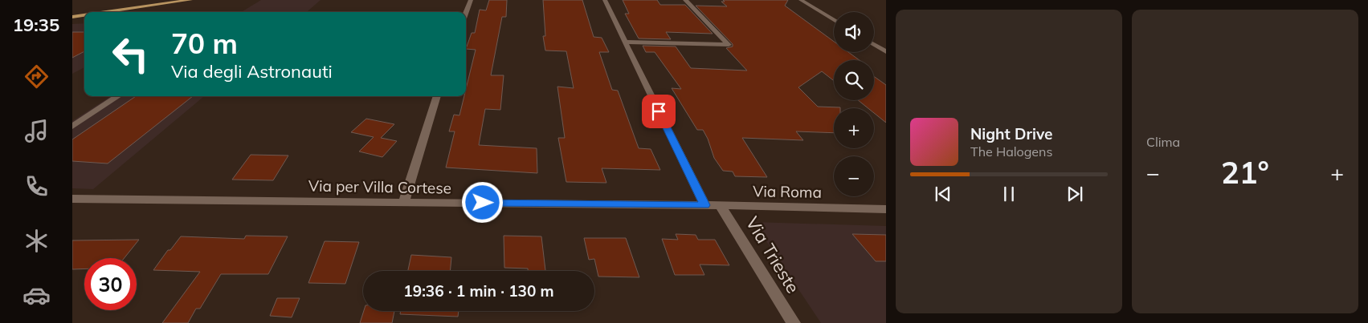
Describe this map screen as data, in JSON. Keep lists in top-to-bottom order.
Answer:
{
  "streets": {
    "street": ["Via per Villa Cortese", "Via Roma", "Via Trieste"]
  },
  "crossings": [
    ["Via per Villa Cortese", "Via Roma"],
    ["Via Roma", "Via Trieste"]
  ],
  "page": {
    "tabs": "19:35",
    "tile": "Clima",
    "map_buttons": ["+", "−"],
    "turn": ["70 m", "Via degli Astronauti"],
    "song": ["Night Drive", "The Halogens"],
    "heat": ["−", "21°", "+"],
    "limit": "30",
    "trip": "19:36 · 1 min · 130 m"
  }
}
